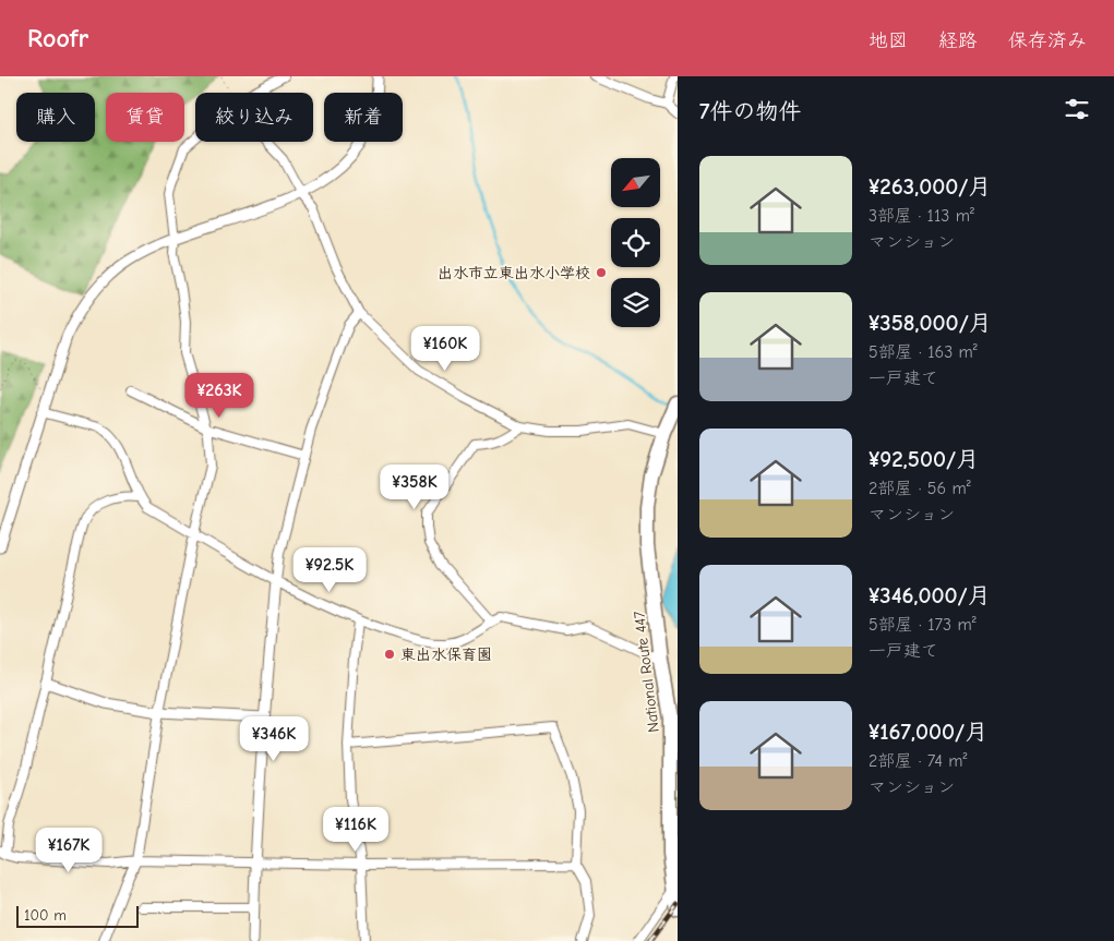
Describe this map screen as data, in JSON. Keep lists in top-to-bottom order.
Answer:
{
  "streets": {
    "highway": ["National Route 447"]
  },
  "places": ["出水市立東出水小学校", "東出水保育園"],
  "scale_bar": "100 m",
  "north": "bottom left",
  "page": {
    "header": "Roofr",
    "nav": ["地図", "経路", "保存済み"],
    "heading": "7件の物件",
    "chip": [
      "購入",
      "賃貸",
      "絞り込み",
      "新着"
    ],
    "list": [
      {
        "name": "¥263,000/月",
        "note": "3部屋 · 113 m² · マンション"
      },
      {
        "name": "¥358,000/月",
        "note": "5部屋 · 163 m² · 一戸建て"
      },
      {
        "name": "¥92,500/月",
        "note": "2部屋 · 56 m² · マンション"
      },
      {
        "name": "¥346,000/月",
        "note": "5部屋 · 173 m² · 一戸建て"
      },
      {
        "name": "¥167,000/月",
        "note": "2部屋 · 74 m² · マンション"
      }
    ],
    "price": [
      "¥160K",
      "¥263K",
      "¥358K",
      "¥92.5K",
      "¥346K",
      "¥116K",
      "¥167K"
    ],
    "scale": "100 m"
  }
}
